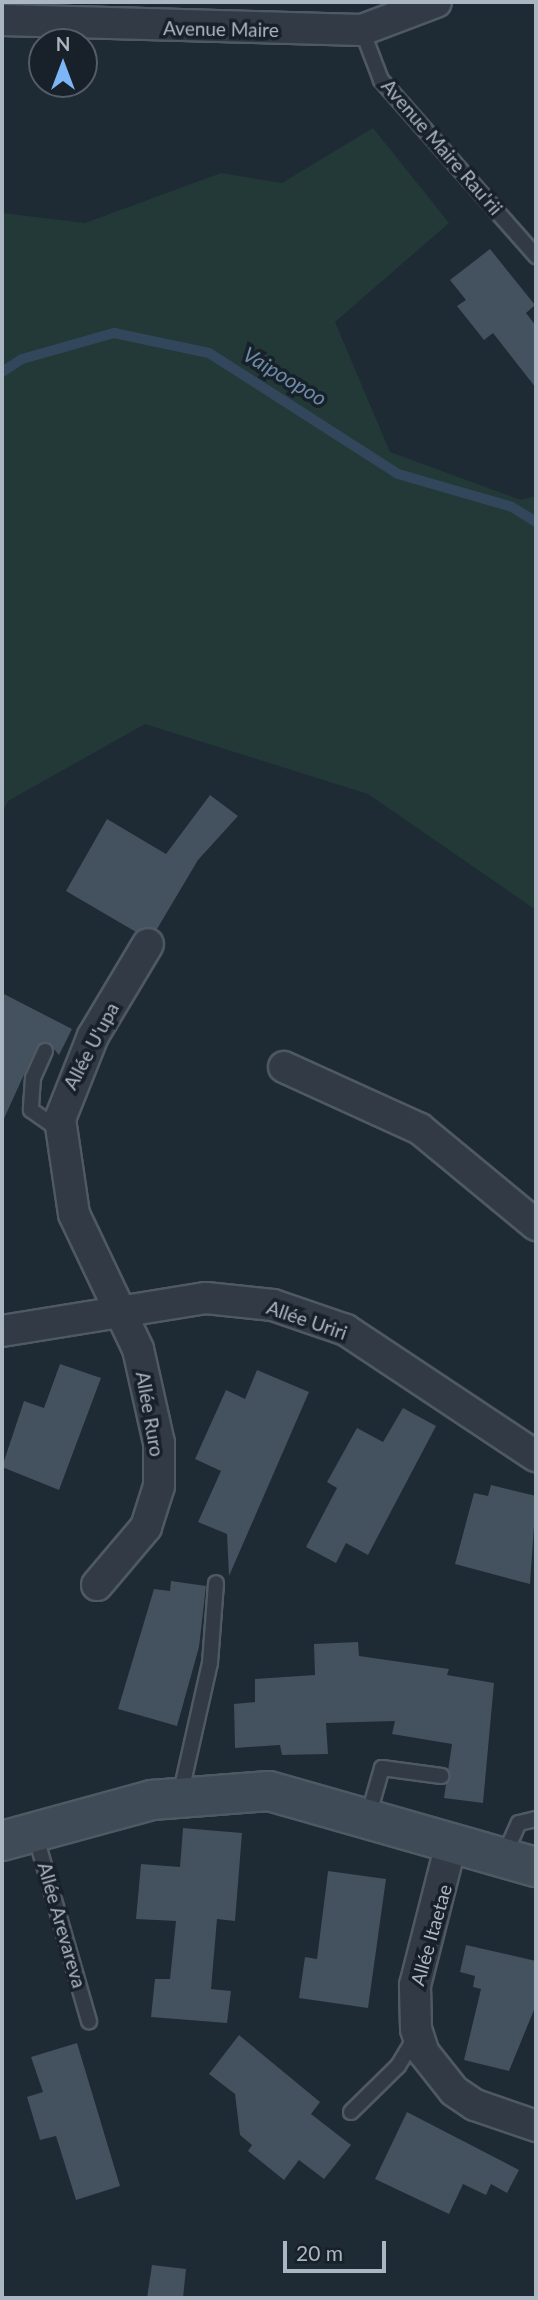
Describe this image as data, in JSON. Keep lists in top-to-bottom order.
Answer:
{
  "streets": {
    "street": [
      "Avenue Maire",
      "Allée U'upa",
      "Allée Uriri",
      "Allée Ruro",
      "Allée Itaetae"
    ],
    "lane": ["Avenue Maire Rau'rii", "Allée Arevareva"]
  },
  "crossings": [
    ["Avenue Maire", "Avenue Maire Rau'rii"],
    ["Allée U'upa", "Allée Uriri"],
    ["Allée U'upa", "Allée Ruro"],
    ["Allée Uriri", "Allée Ruro"]
  ],
  "water": ["Vaipoopoo"],
  "scale_bar": "20 m",
  "north": "top"
}
